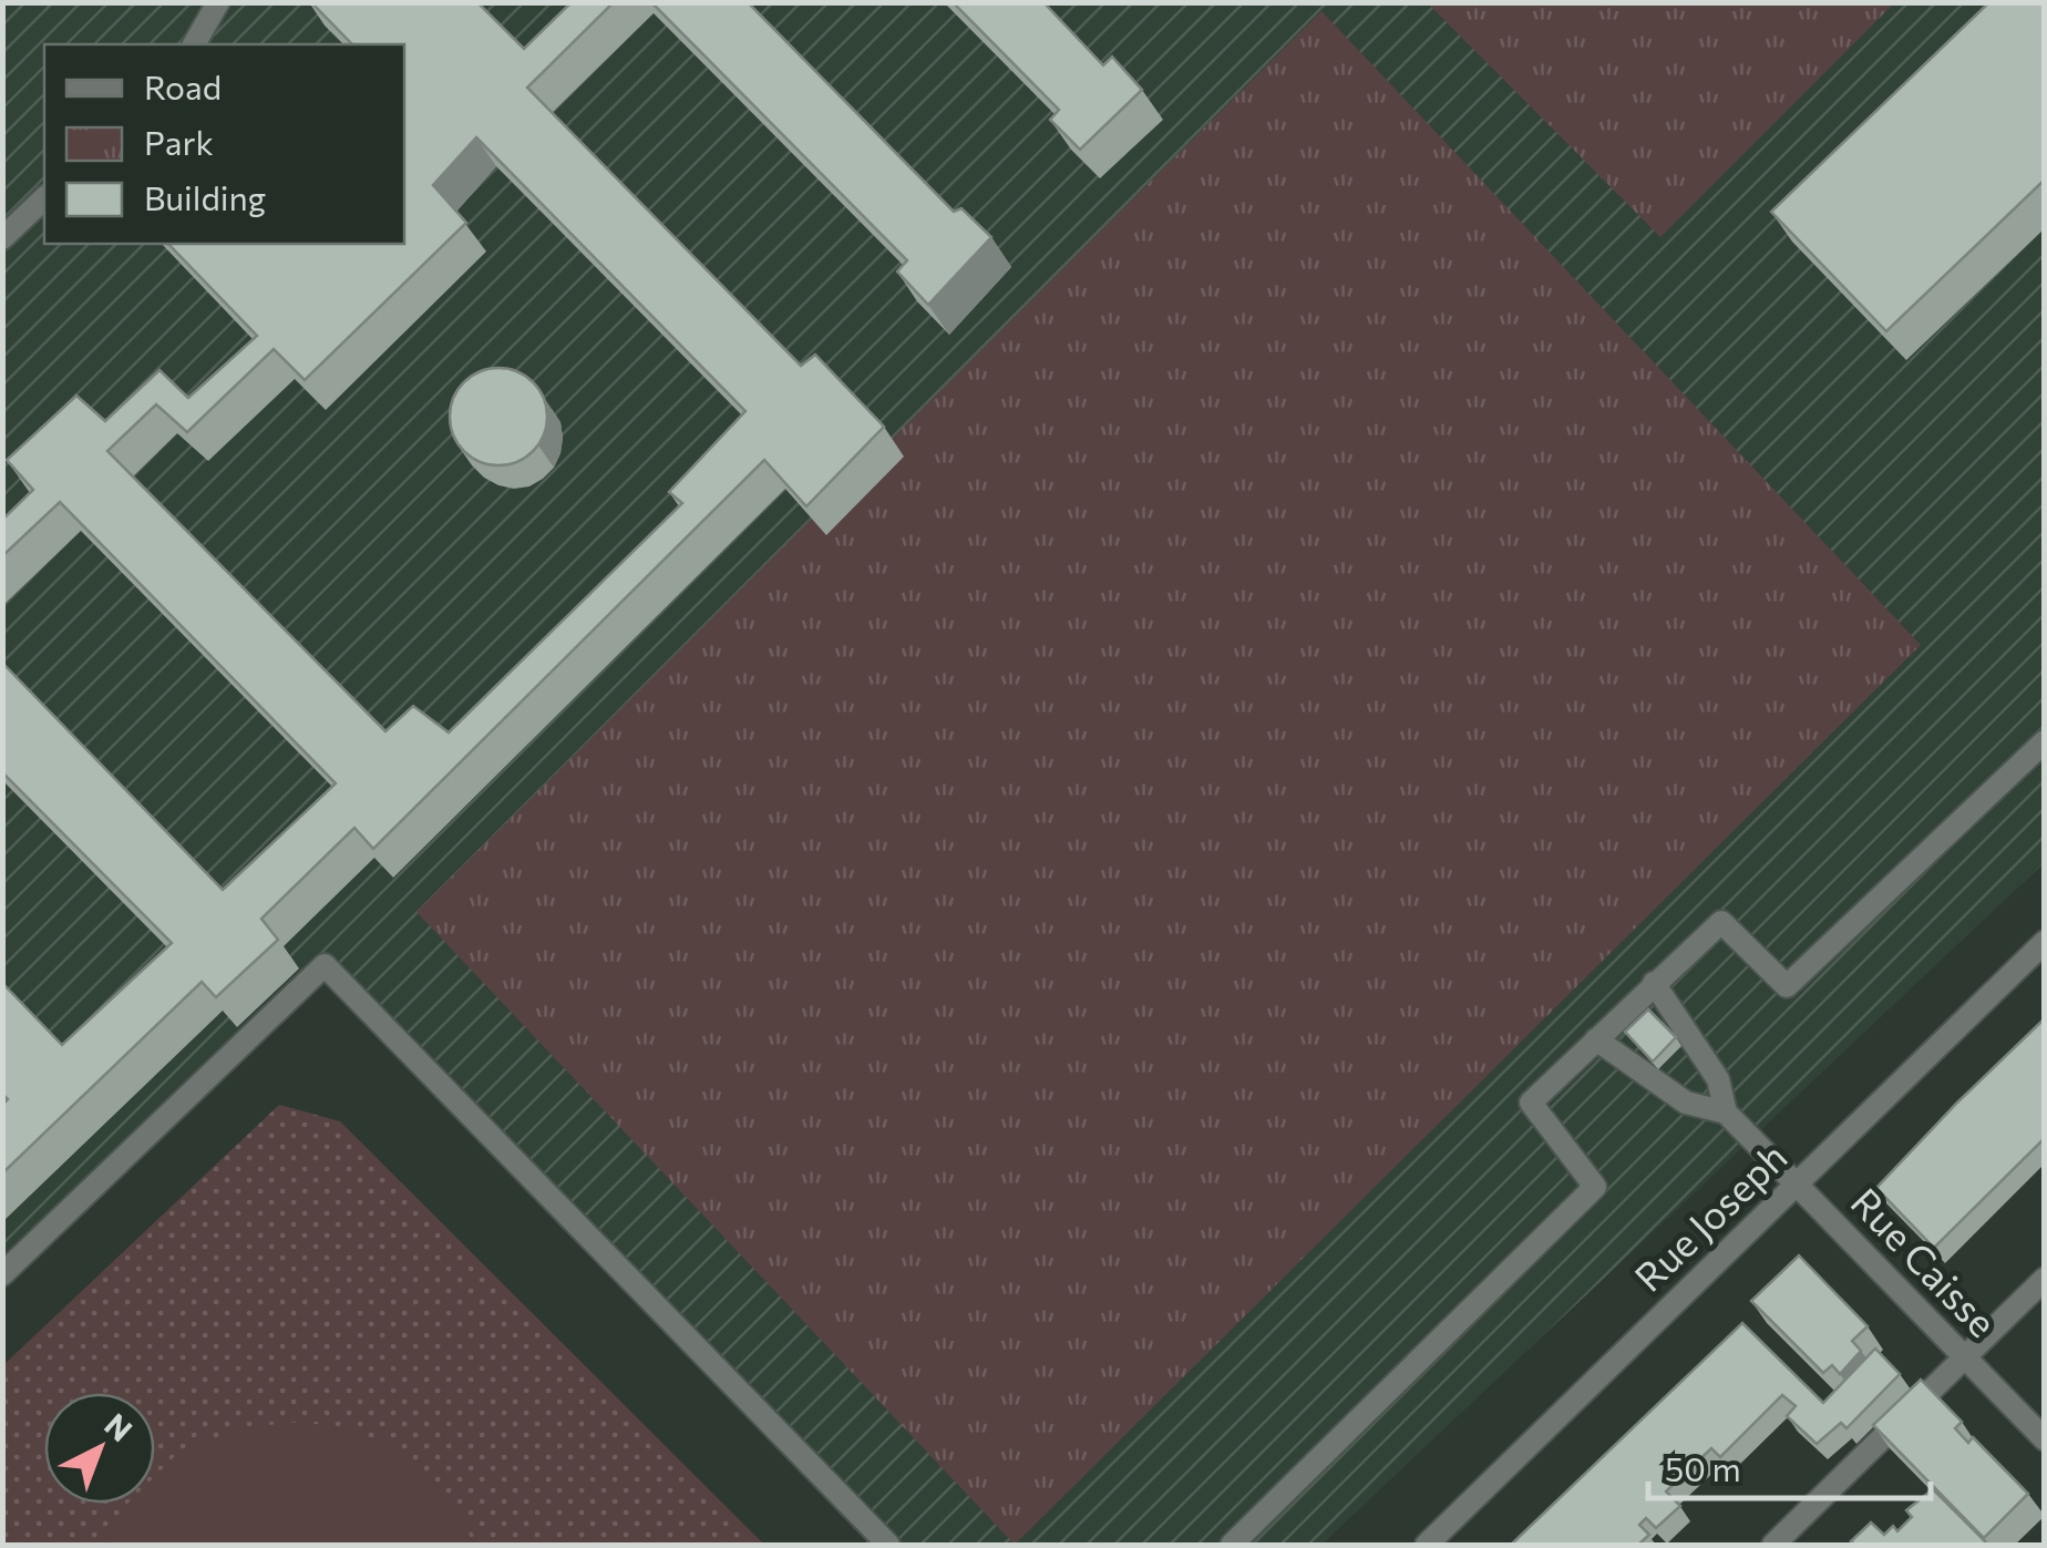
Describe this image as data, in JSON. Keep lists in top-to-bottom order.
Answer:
{
  "streets": {
    "street": ["Rue Joseph", "Rue Caisse"]
  },
  "crossings": [
    ["Rue Joseph", "Rue Caisse"]
  ],
  "legend": ["Road", "Park", "Building"],
  "scale_bar": "50 m",
  "north": "top right"
}
